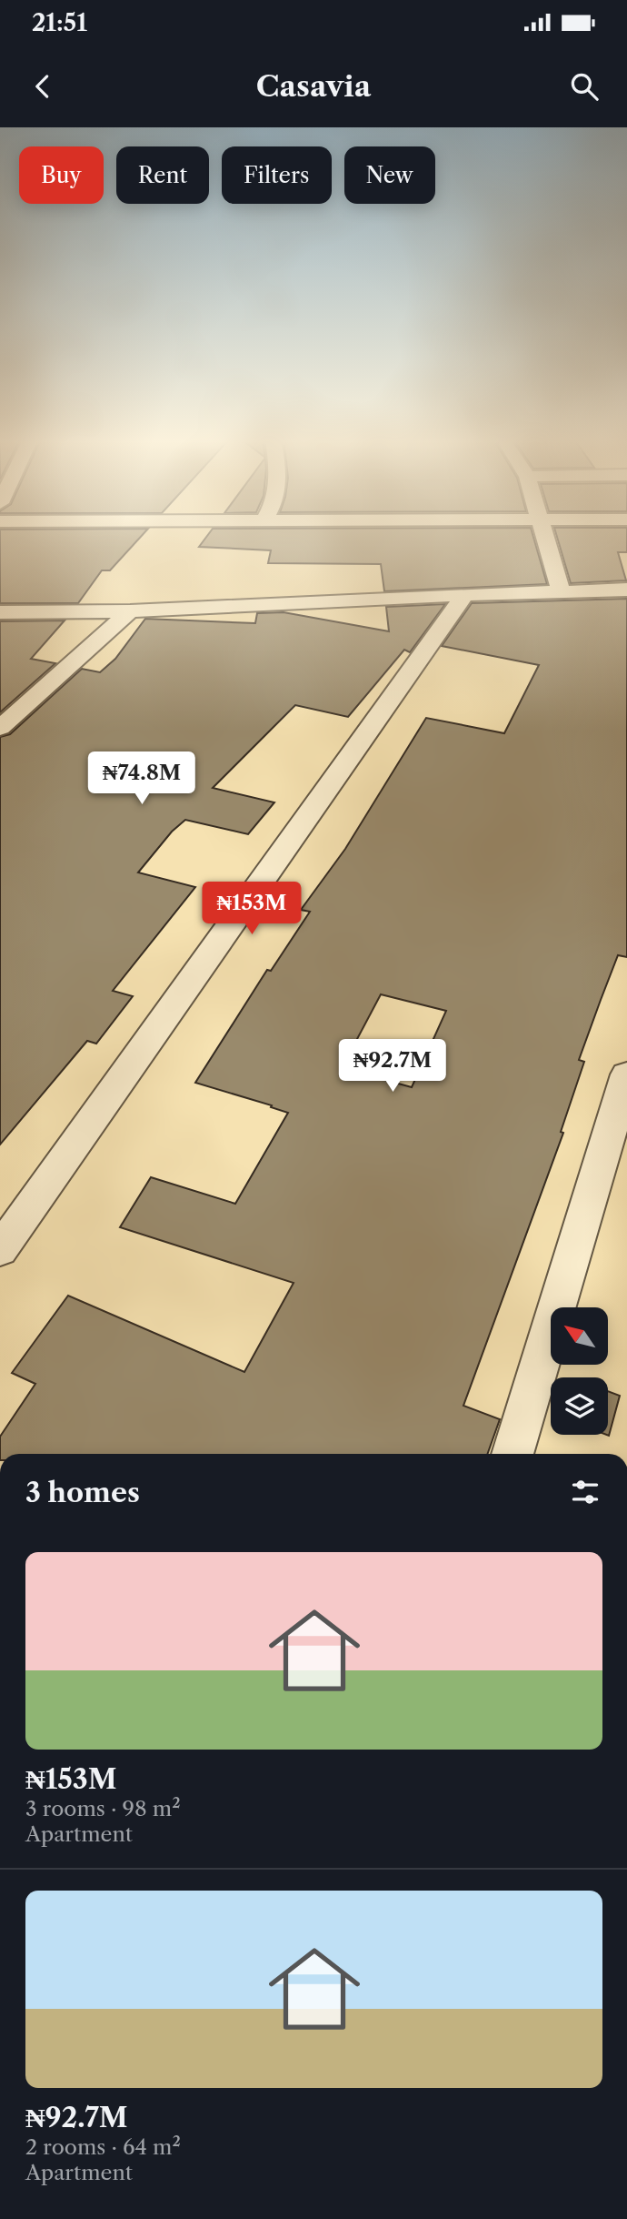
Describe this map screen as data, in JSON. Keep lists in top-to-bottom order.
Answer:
{
  "north": "top left",
  "page": {
    "status": "21:51",
    "header": "Casavia",
    "chip": [
      "Buy",
      "Rent",
      "Filters",
      "New"
    ],
    "price": ["₦74.8M", "₦153M", "₦92.7M"],
    "heading": "3 homes",
    "list": [
      {
        "name": "₦153M",
        "note": "3 rooms · 98 m² · Apartment"
      },
      {
        "name": "₦92.7M",
        "note": "2 rooms · 64 m² · Apartment"
      }
    ]
  }
}
